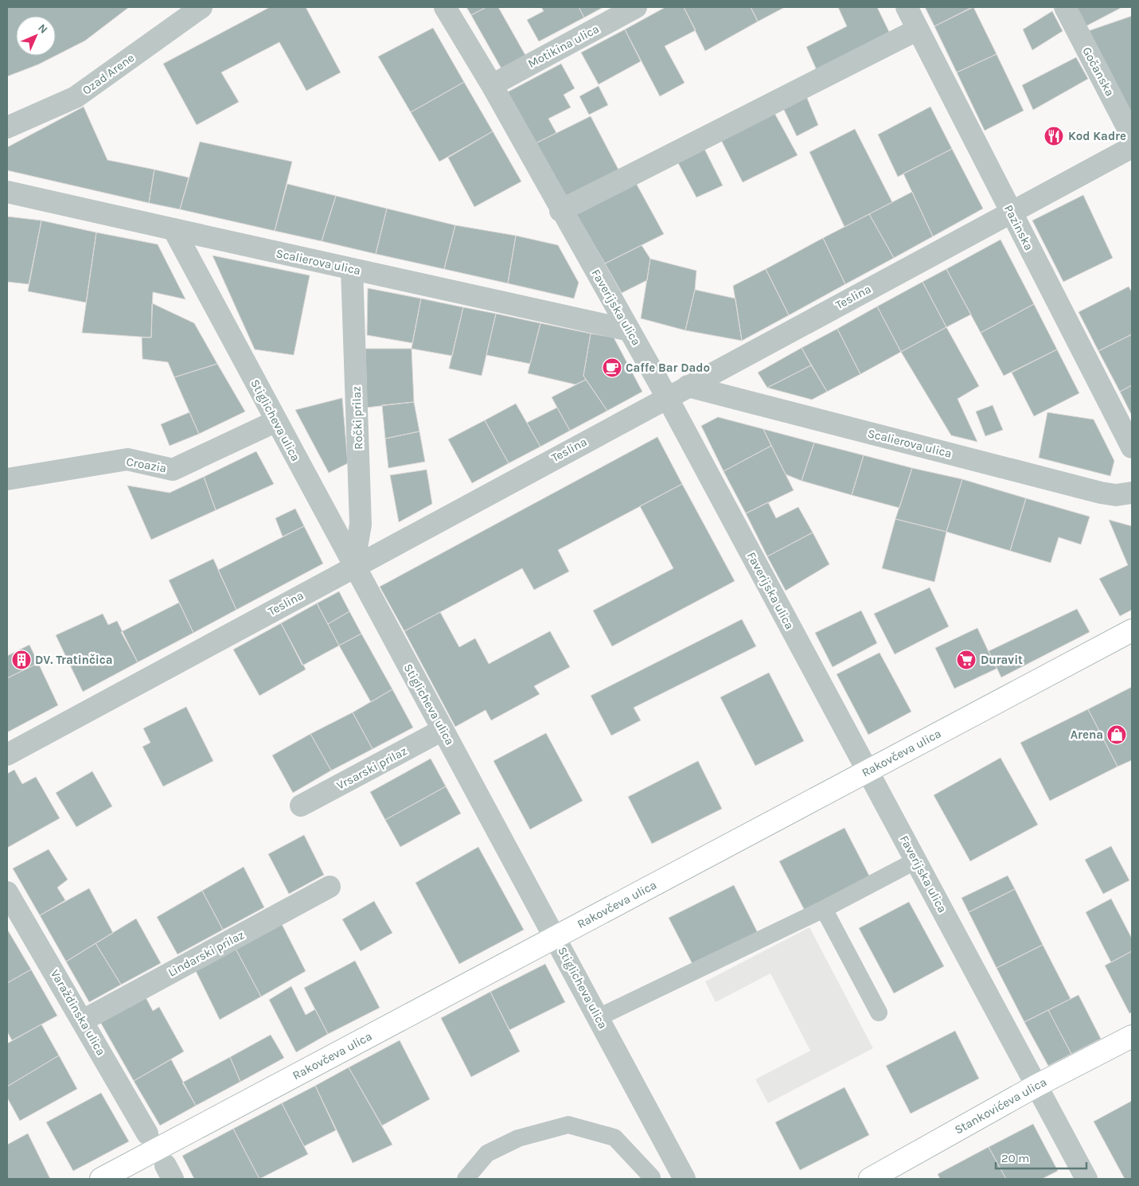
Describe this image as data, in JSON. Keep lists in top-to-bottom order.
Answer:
{
  "streets": {
    "main road": ["Rakovčeva ulica", "Stankovićeva ulica"],
    "street": [
      "Motikina ulica",
      "Gočanska",
      "Ozad Arene",
      "Pazinska",
      "Scalierova ulica",
      "Teslina",
      "Faverijska ulica",
      "Ročki prilaz",
      "Stiglicheva ulica",
      "Croazia",
      "Vrsarski prilaz",
      "Lindarski prilaz",
      "Varaždinska ulica"
    ]
  },
  "crossings": [
    ["Motikina ulica", "Faverijska ulica"],
    ["Pazinska", "Teslina"],
    ["Scalierova ulica", "Teslina"],
    ["Scalierova ulica", "Faverijska ulica"],
    ["Scalierova ulica", "Ročki prilaz"],
    ["Scalierova ulica", "Stiglicheva ulica"],
    ["Teslina", "Faverijska ulica"],
    ["Teslina", "Ročki prilaz"],
    ["Teslina", "Stiglicheva ulica"],
    ["Faverijska ulica", "Rakovčeva ulica"],
    ["Faverijska ulica", "Stankovićeva ulica"],
    ["Ročki prilaz", "Stiglicheva ulica"],
    ["Stiglicheva ulica", "Croazia"],
    ["Stiglicheva ulica", "Rakovčeva ulica"],
    ["Stiglicheva ulica", "Vrsarski prilaz"],
    ["Lindarski prilaz", "Varaždinska ulica"]
  ],
  "places": {
    "restaurant": ["Kod Kadre"],
    "cafe": ["Caffe Bar Dado"],
    "building": ["DV. Tratinčica"],
    "supermarket": ["Duravit"],
    "shop": ["Arena"]
  },
  "scale_bar": "20 m",
  "north": "top right"
}
